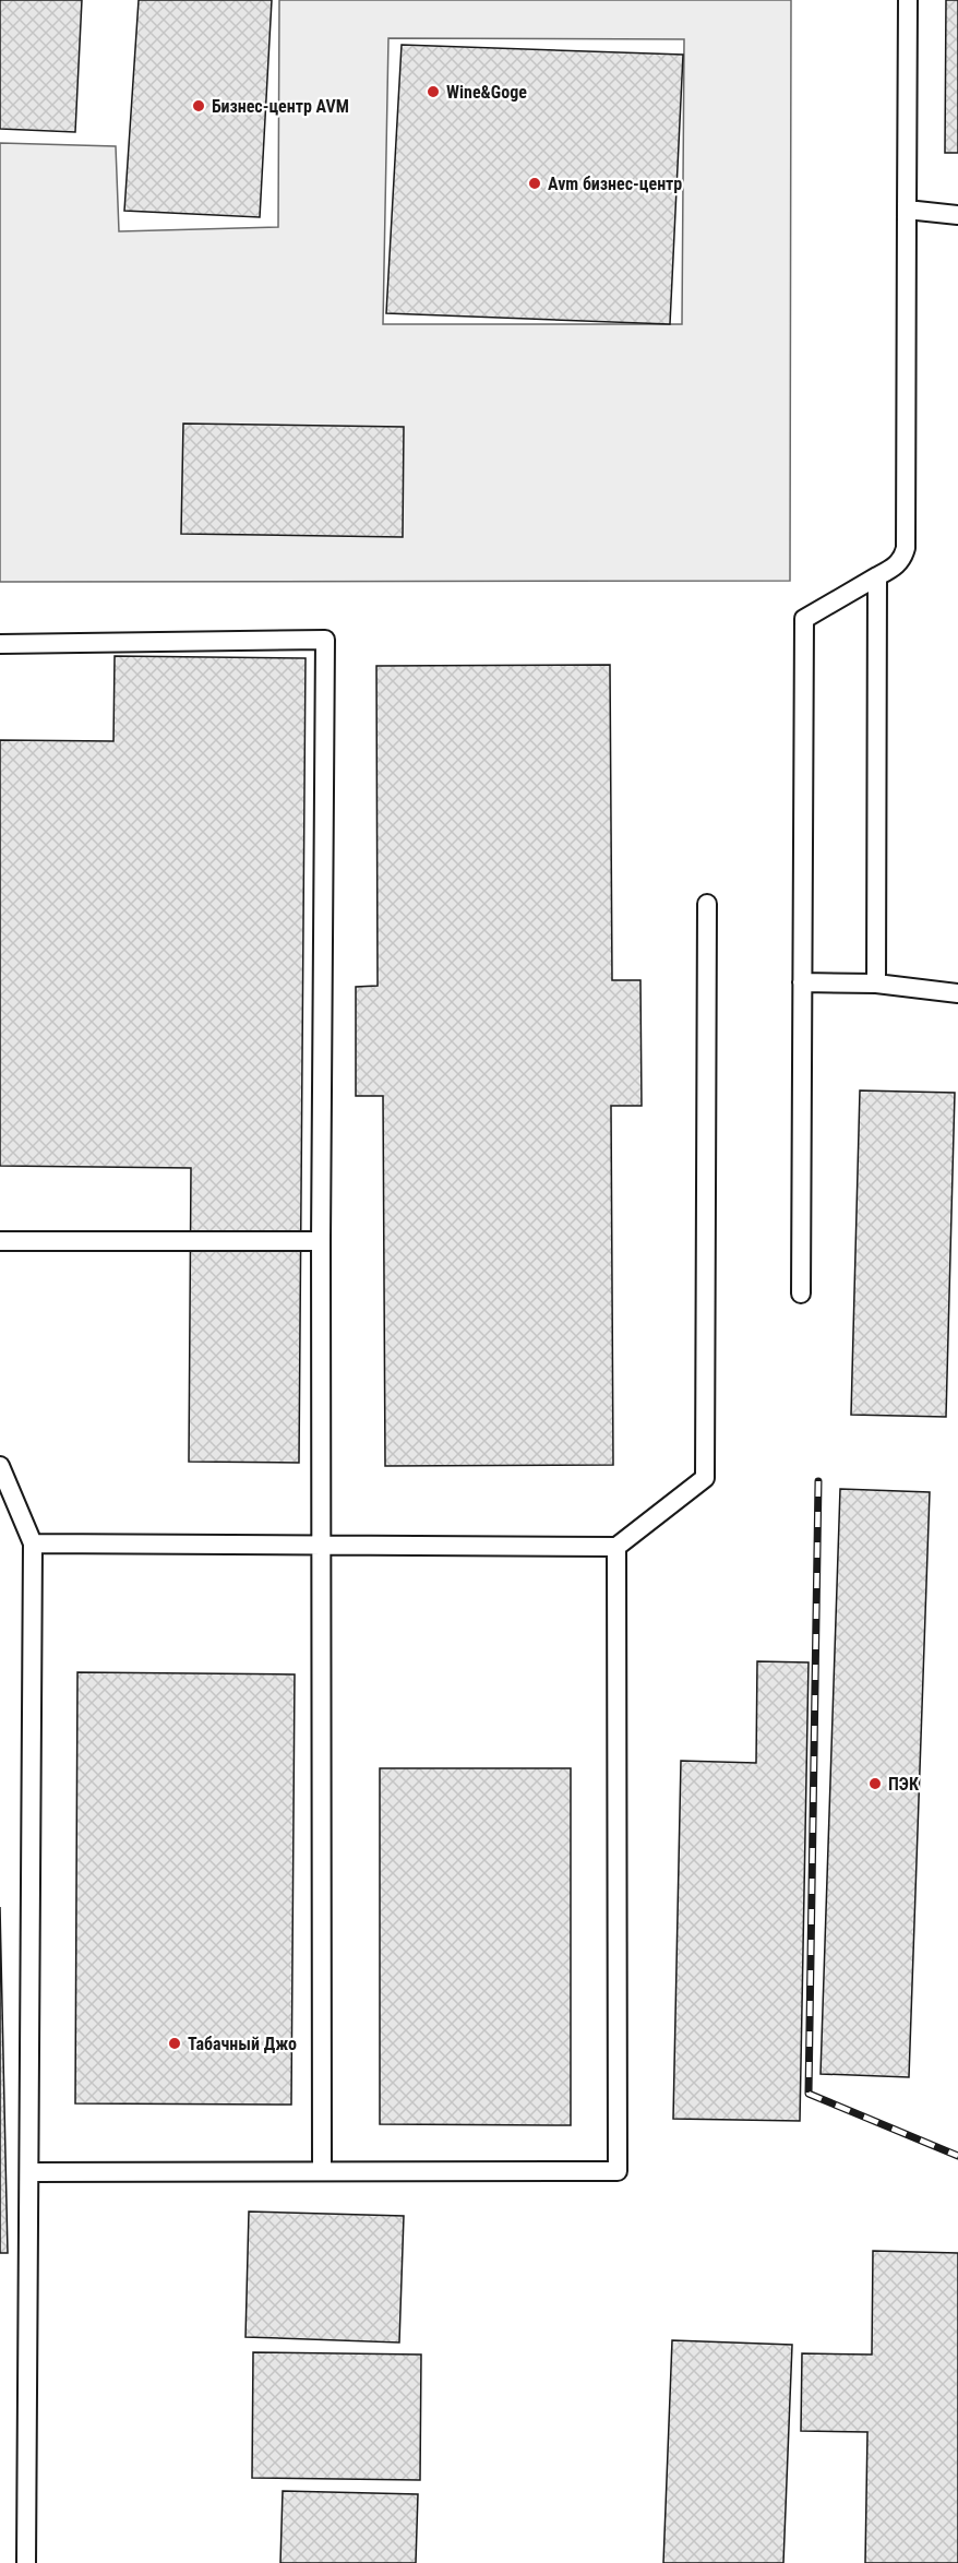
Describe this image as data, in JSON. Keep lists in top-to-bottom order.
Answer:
{
  "places": [
    "Wine&Goge",
    "Бизнес-центр AVM",
    "Avm бизнес-центр",
    "ПЭК",
    "Табачный Джо"
  ]
}
